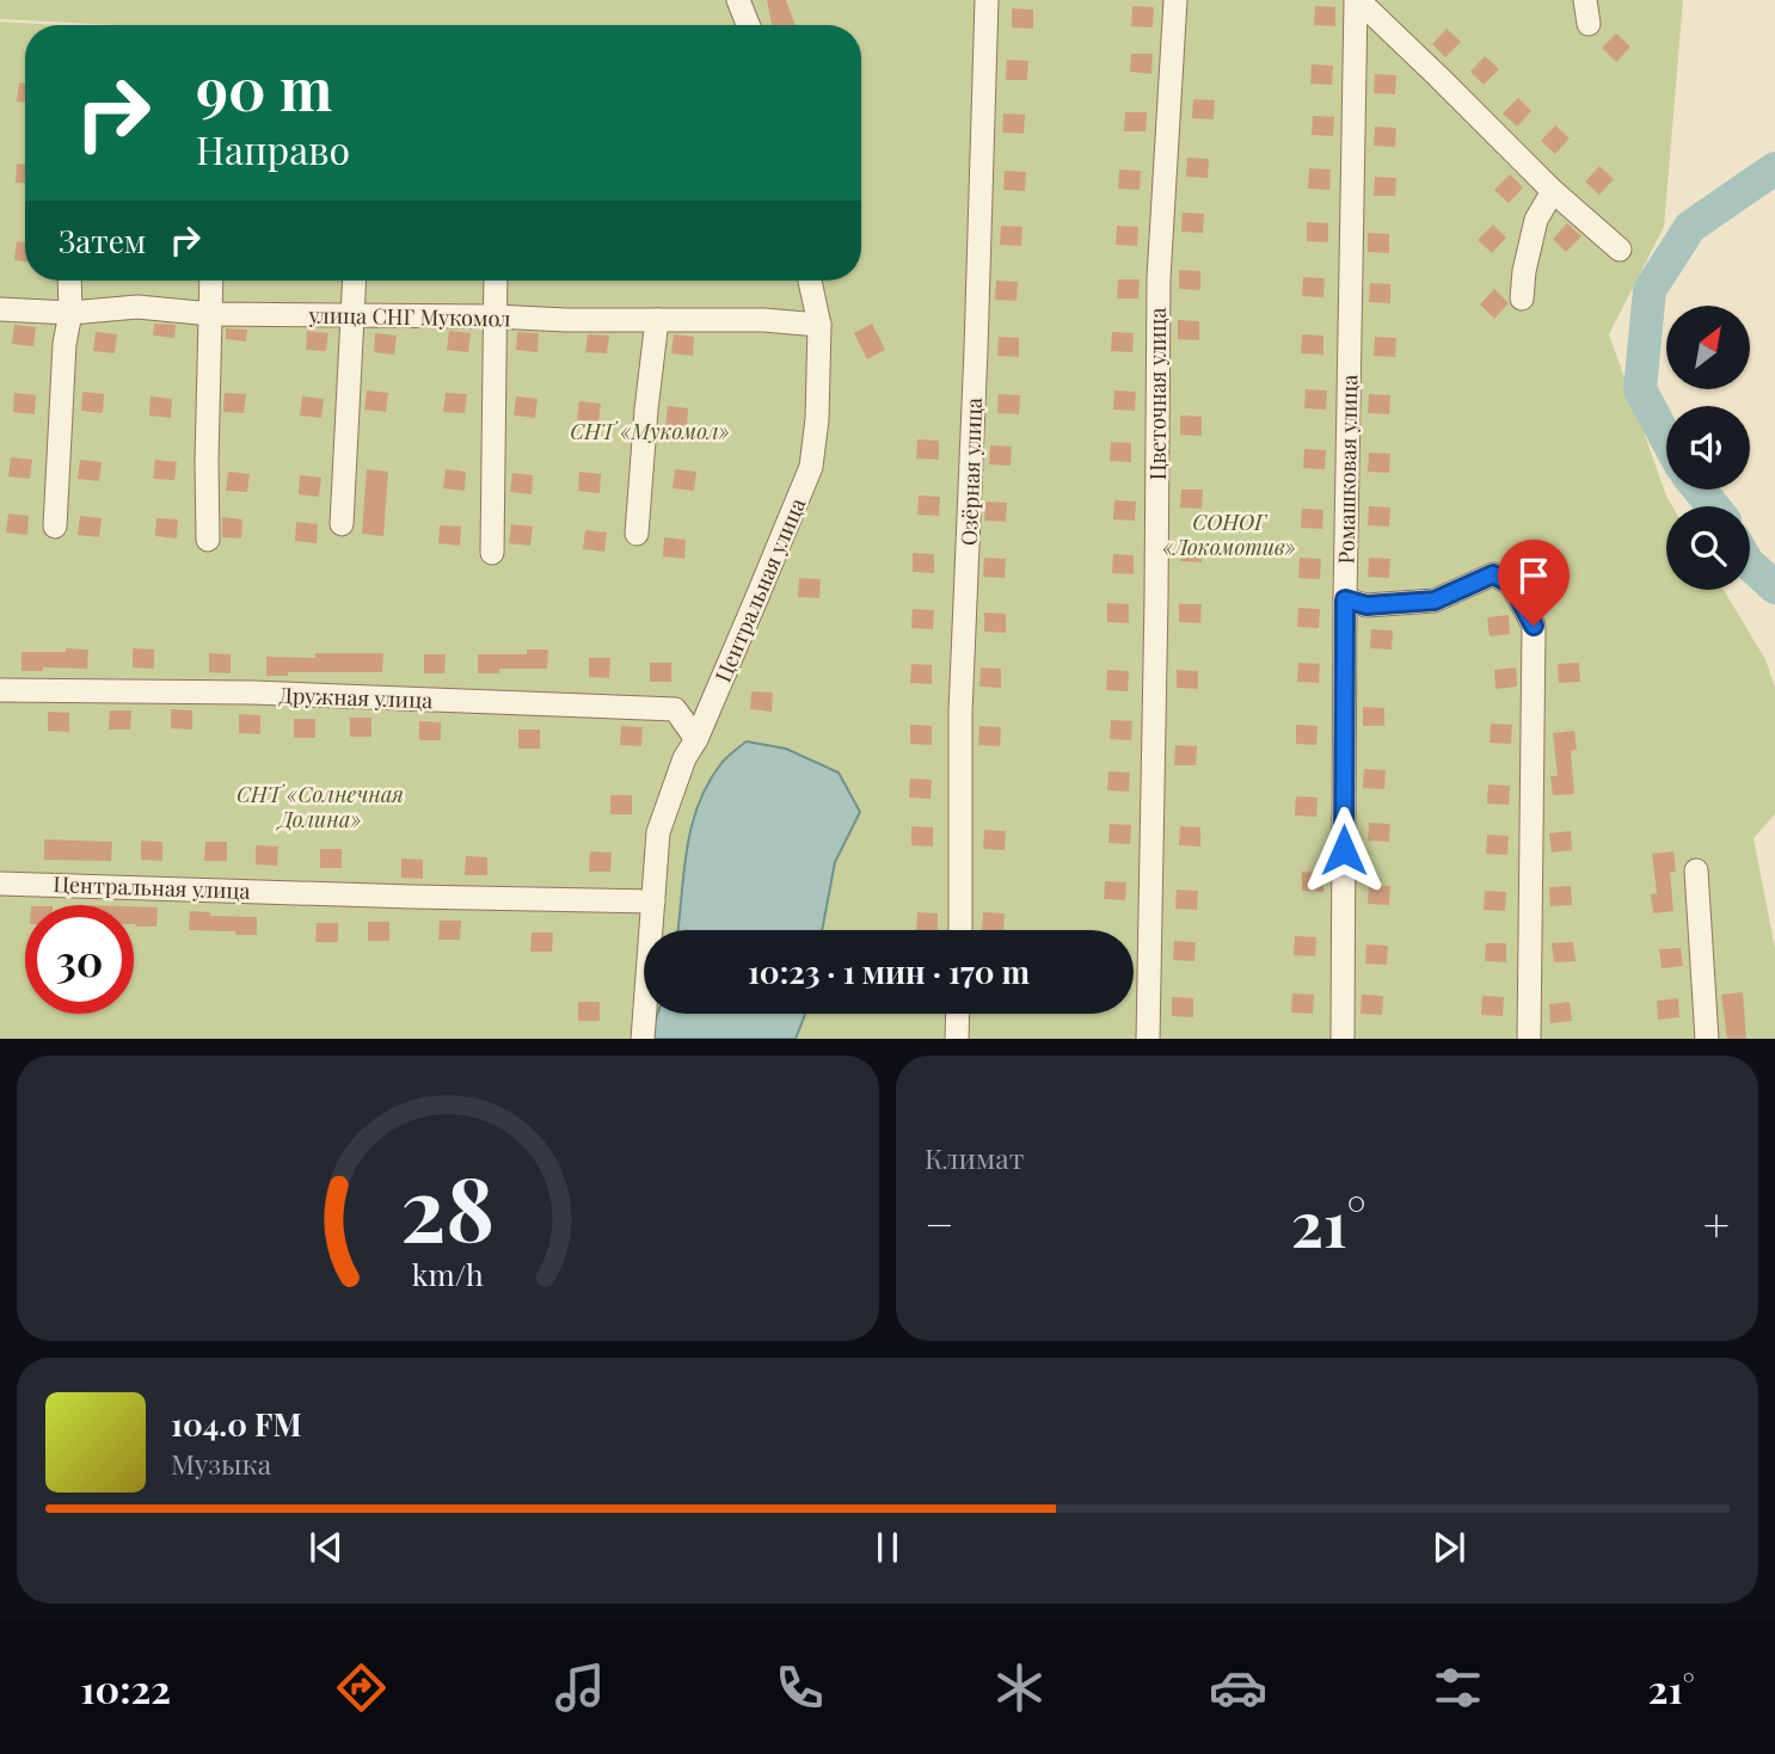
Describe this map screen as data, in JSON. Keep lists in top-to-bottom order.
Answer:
{
  "streets": {
    "street": [
      "улица СНГ Мукомол",
      "Цветочная улица",
      "Ромашковая улица",
      "Озёрная улица",
      "Центральная улица",
      "Дружная улица"
    ]
  },
  "crossings": [
    ["улица СНГ Мукомол", "Центральная улица"],
    ["Центральная улица", "Дружная улица"]
  ],
  "parks": ["СНТ «Мукомол»", "СОНОГ «Локомотив»", "СНТ «Солнечная Долина»"],
  "north": "top right",
  "page": {
    "turn": ["90 m", "Направо"],
    "then": "Затем",
    "limit": "30",
    "trip": "10:23 · 1 мин · 170 m",
    "tile": "Климат",
    "heat": ["−", "21°", "+"],
    "song": ["104.0 FM", "Музыка"],
    "tabs": ["10:22", "21°"],
    "gauge": ["28", "km/h"]
  }
}
